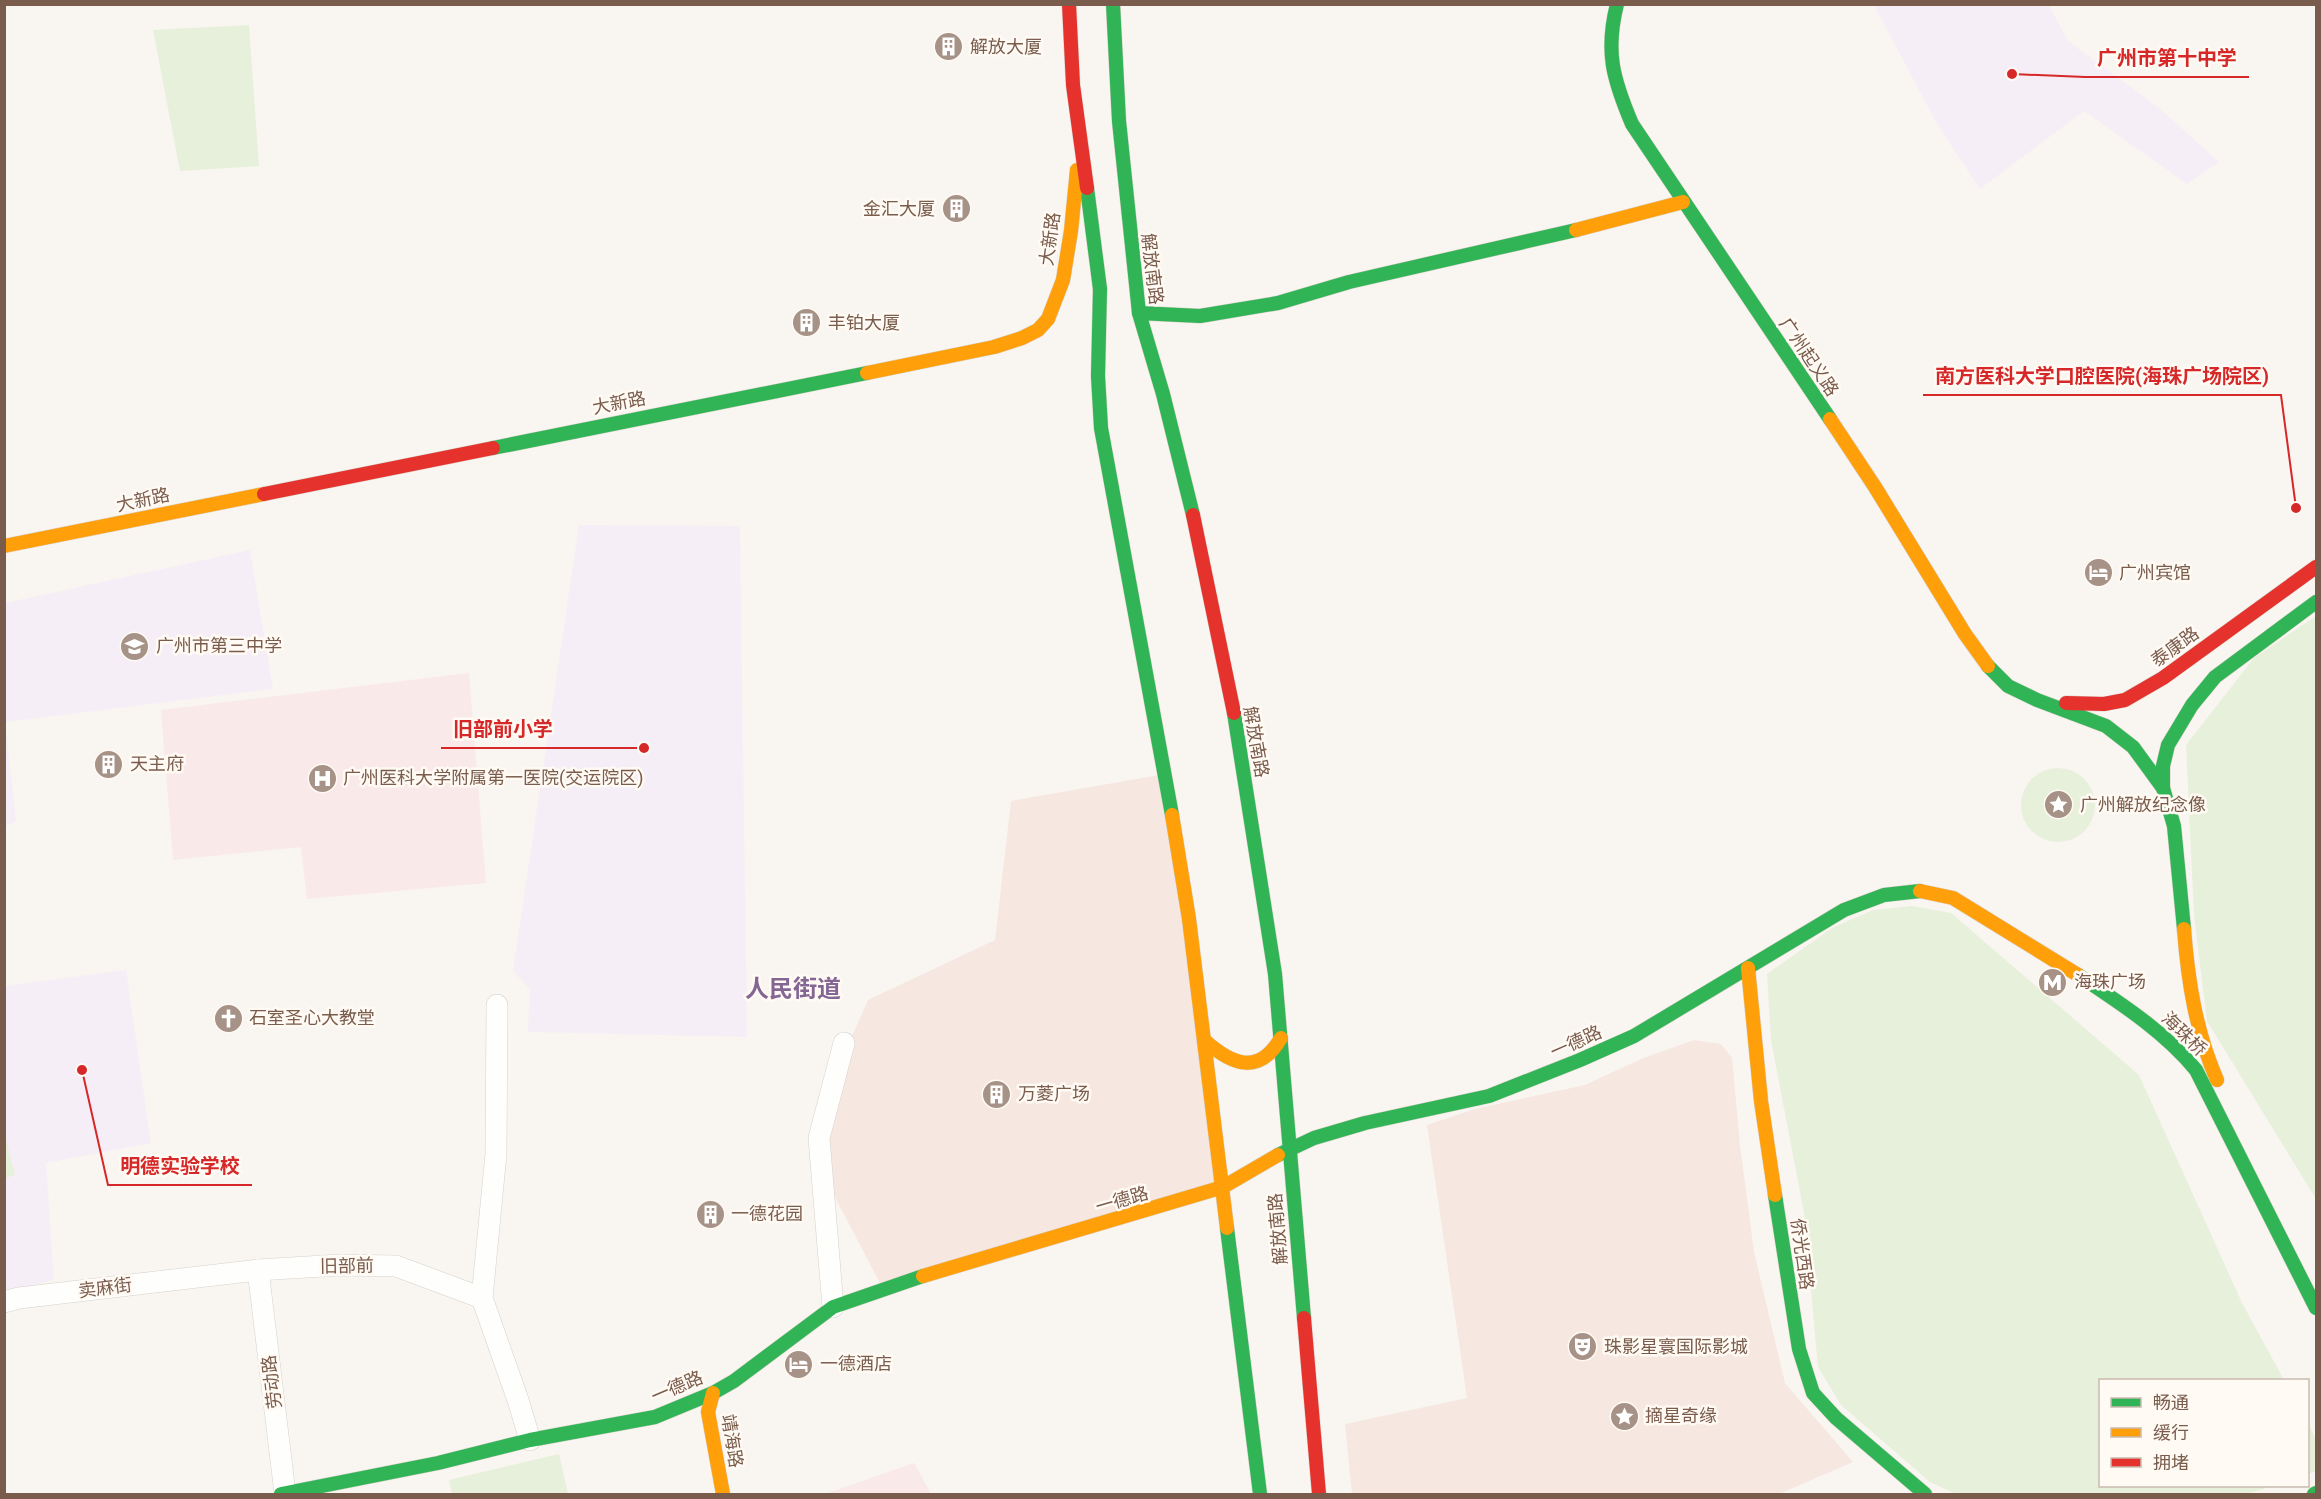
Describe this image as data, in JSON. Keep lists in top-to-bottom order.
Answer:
{
  "streets": {
    "main road": [
      "大新路",
      "解放南路",
      "广州起义路",
      "泰康路",
      "海珠桥",
      "一德路",
      "侨光西路",
      "靖海路"
    ],
    "street": ["旧部前", "卖麻街", "劳动路"]
  },
  "crossings": [
    ["解放南路", "一德路"],
    ["广州起义路", "泰康路"],
    ["海珠桥", "一德路"],
    ["一德路", "侨光西路"],
    ["一德路", "劳动路"],
    ["一德路", "靖海路"],
    ["旧部前", "卖麻街"],
    ["旧部前", "劳动路"]
  ],
  "districts": ["人民街道"],
  "places": {
    "building": [
      "解放大厦",
      "金汇大厦",
      "丰铂大厦",
      "天主府",
      "万菱广场",
      "一德花园"
    ],
    "other": [
      "广州市第十中学",
      "南方医科大学口腔医院(海珠广场院区)",
      "旧部前小学",
      "明德实验学校"
    ],
    "hotel": ["广州宾馆", "一德酒店"],
    "school or university": ["广州市第三中学"],
    "hospital": ["广州医科大学附属第一医院(交运院区)"],
    "place": ["广州解放纪念像", "摘星奇缘"],
    "metro station": ["海珠广场"],
    "church": ["石室圣心大教堂"],
    "theatre": ["珠影星寰国际影城"]
  },
  "legend": ["畅通", "缓行", "拥堵"]
}
